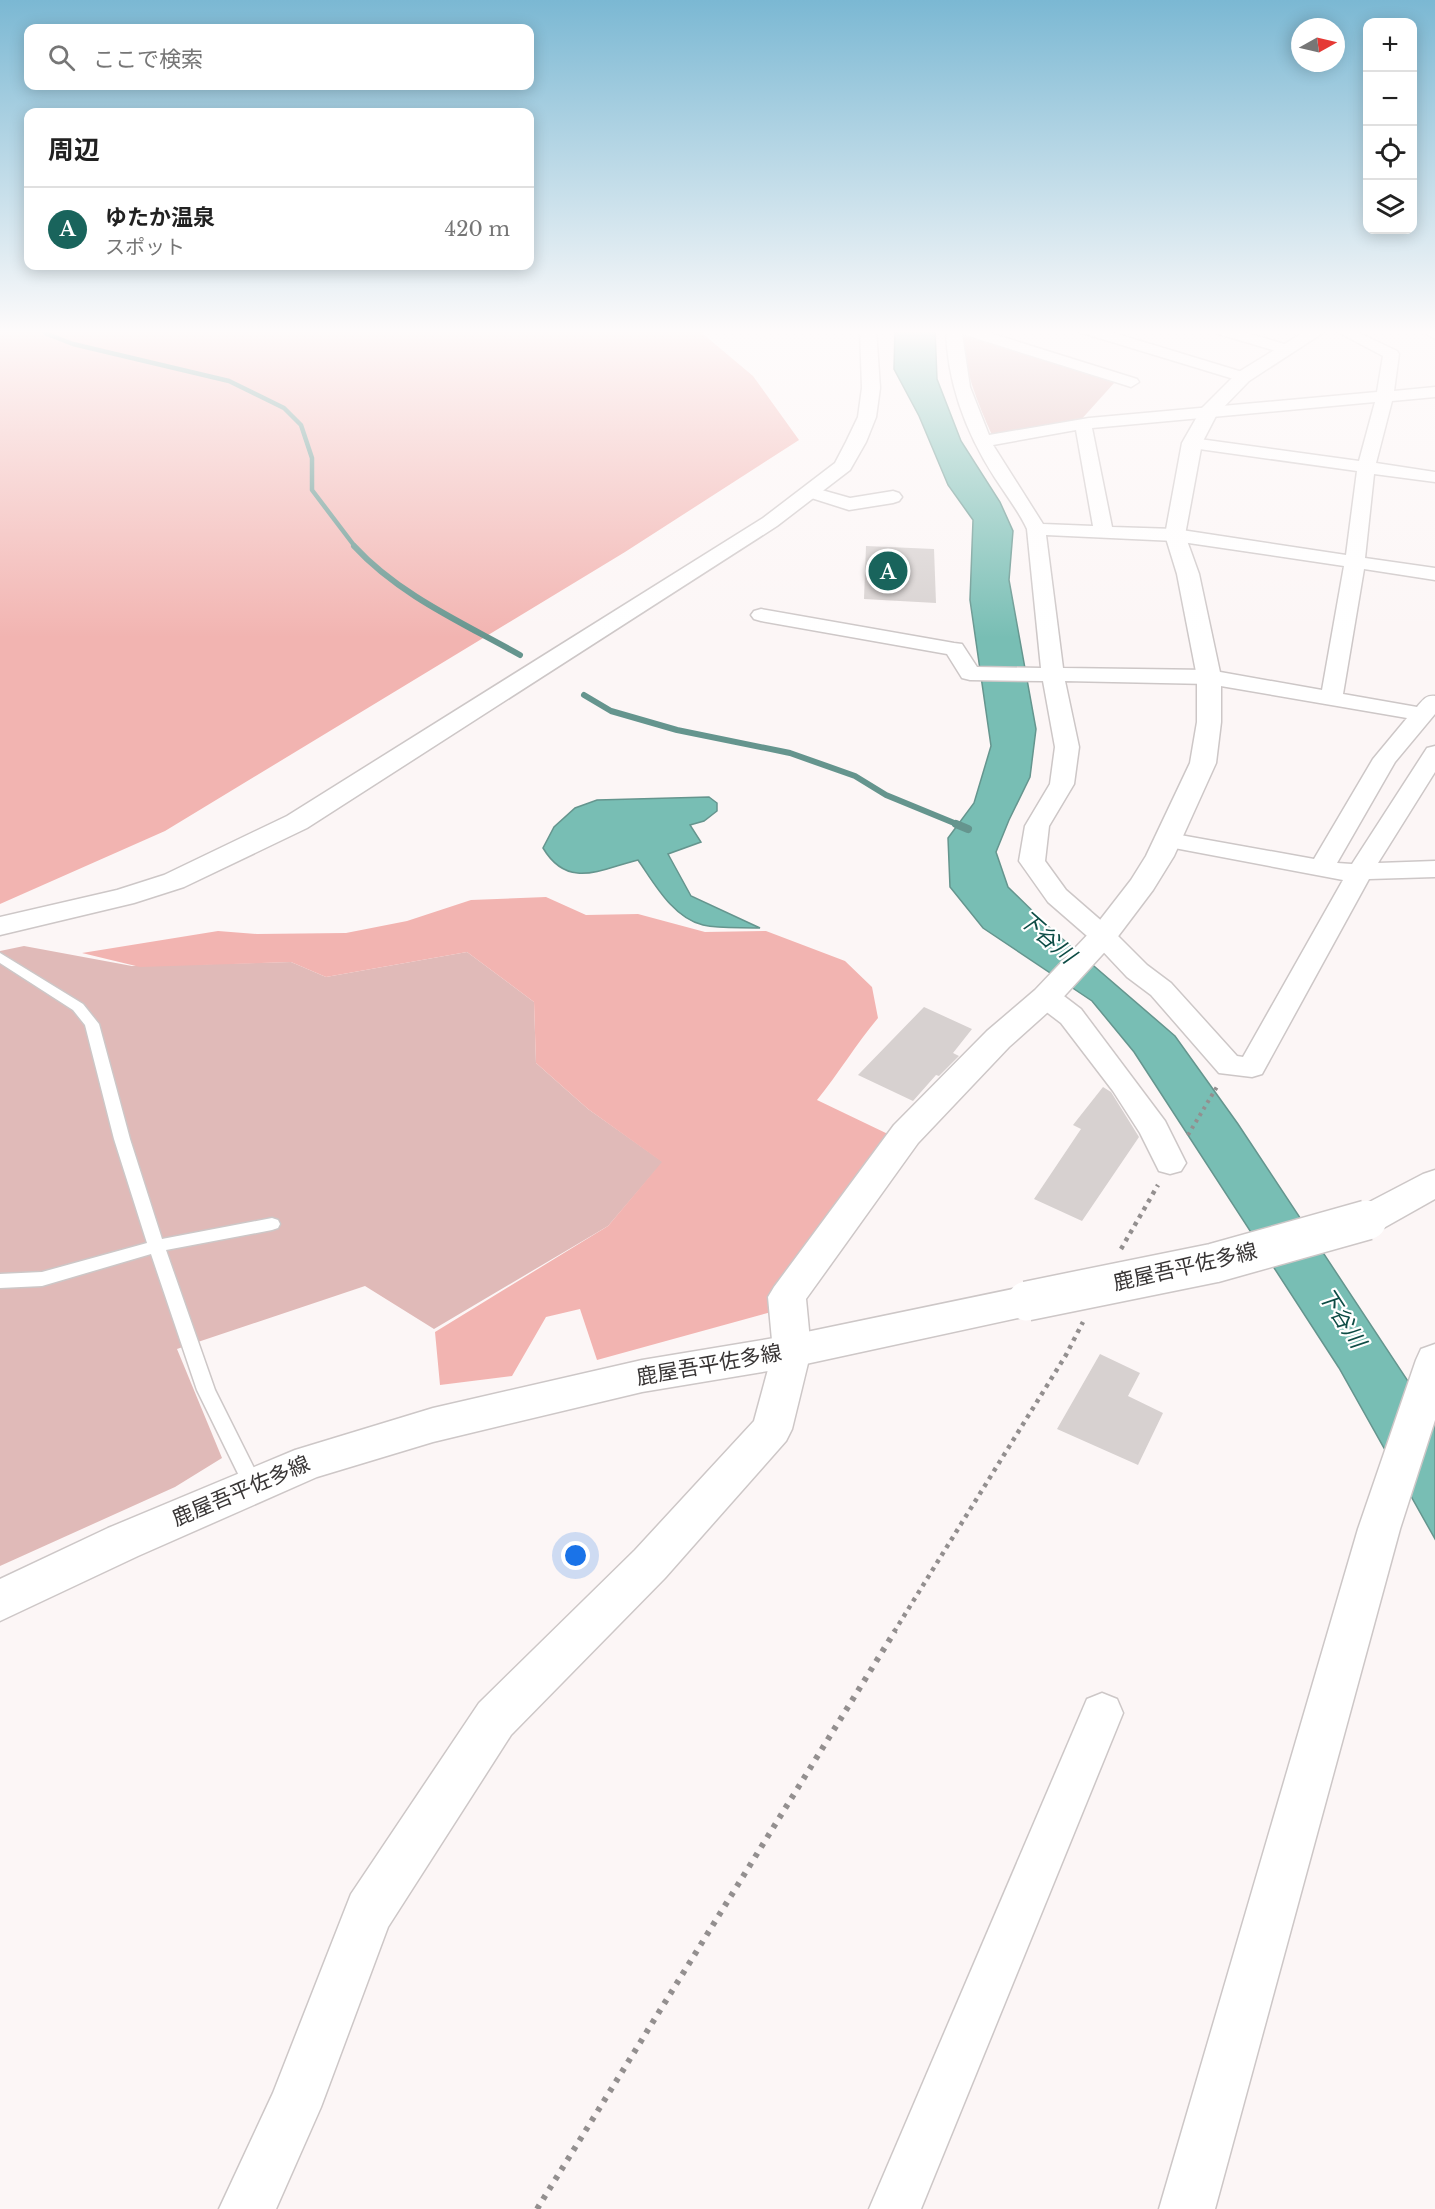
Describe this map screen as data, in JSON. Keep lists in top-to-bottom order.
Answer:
{
  "streets": {
    "street": ["鹿屋吾平佐多線"]
  },
  "water": ["下谷川"],
  "north": "right",
  "page": {
    "map_buttons": ["+", "−"],
    "search": "ここで検索",
    "heading": "周辺",
    "list": [
      {
        "mark": "A",
        "name": "ゆたか温泉",
        "note": "スポット",
        "value": "420 m"
      }
    ],
    "pins": "A"
  }
}
